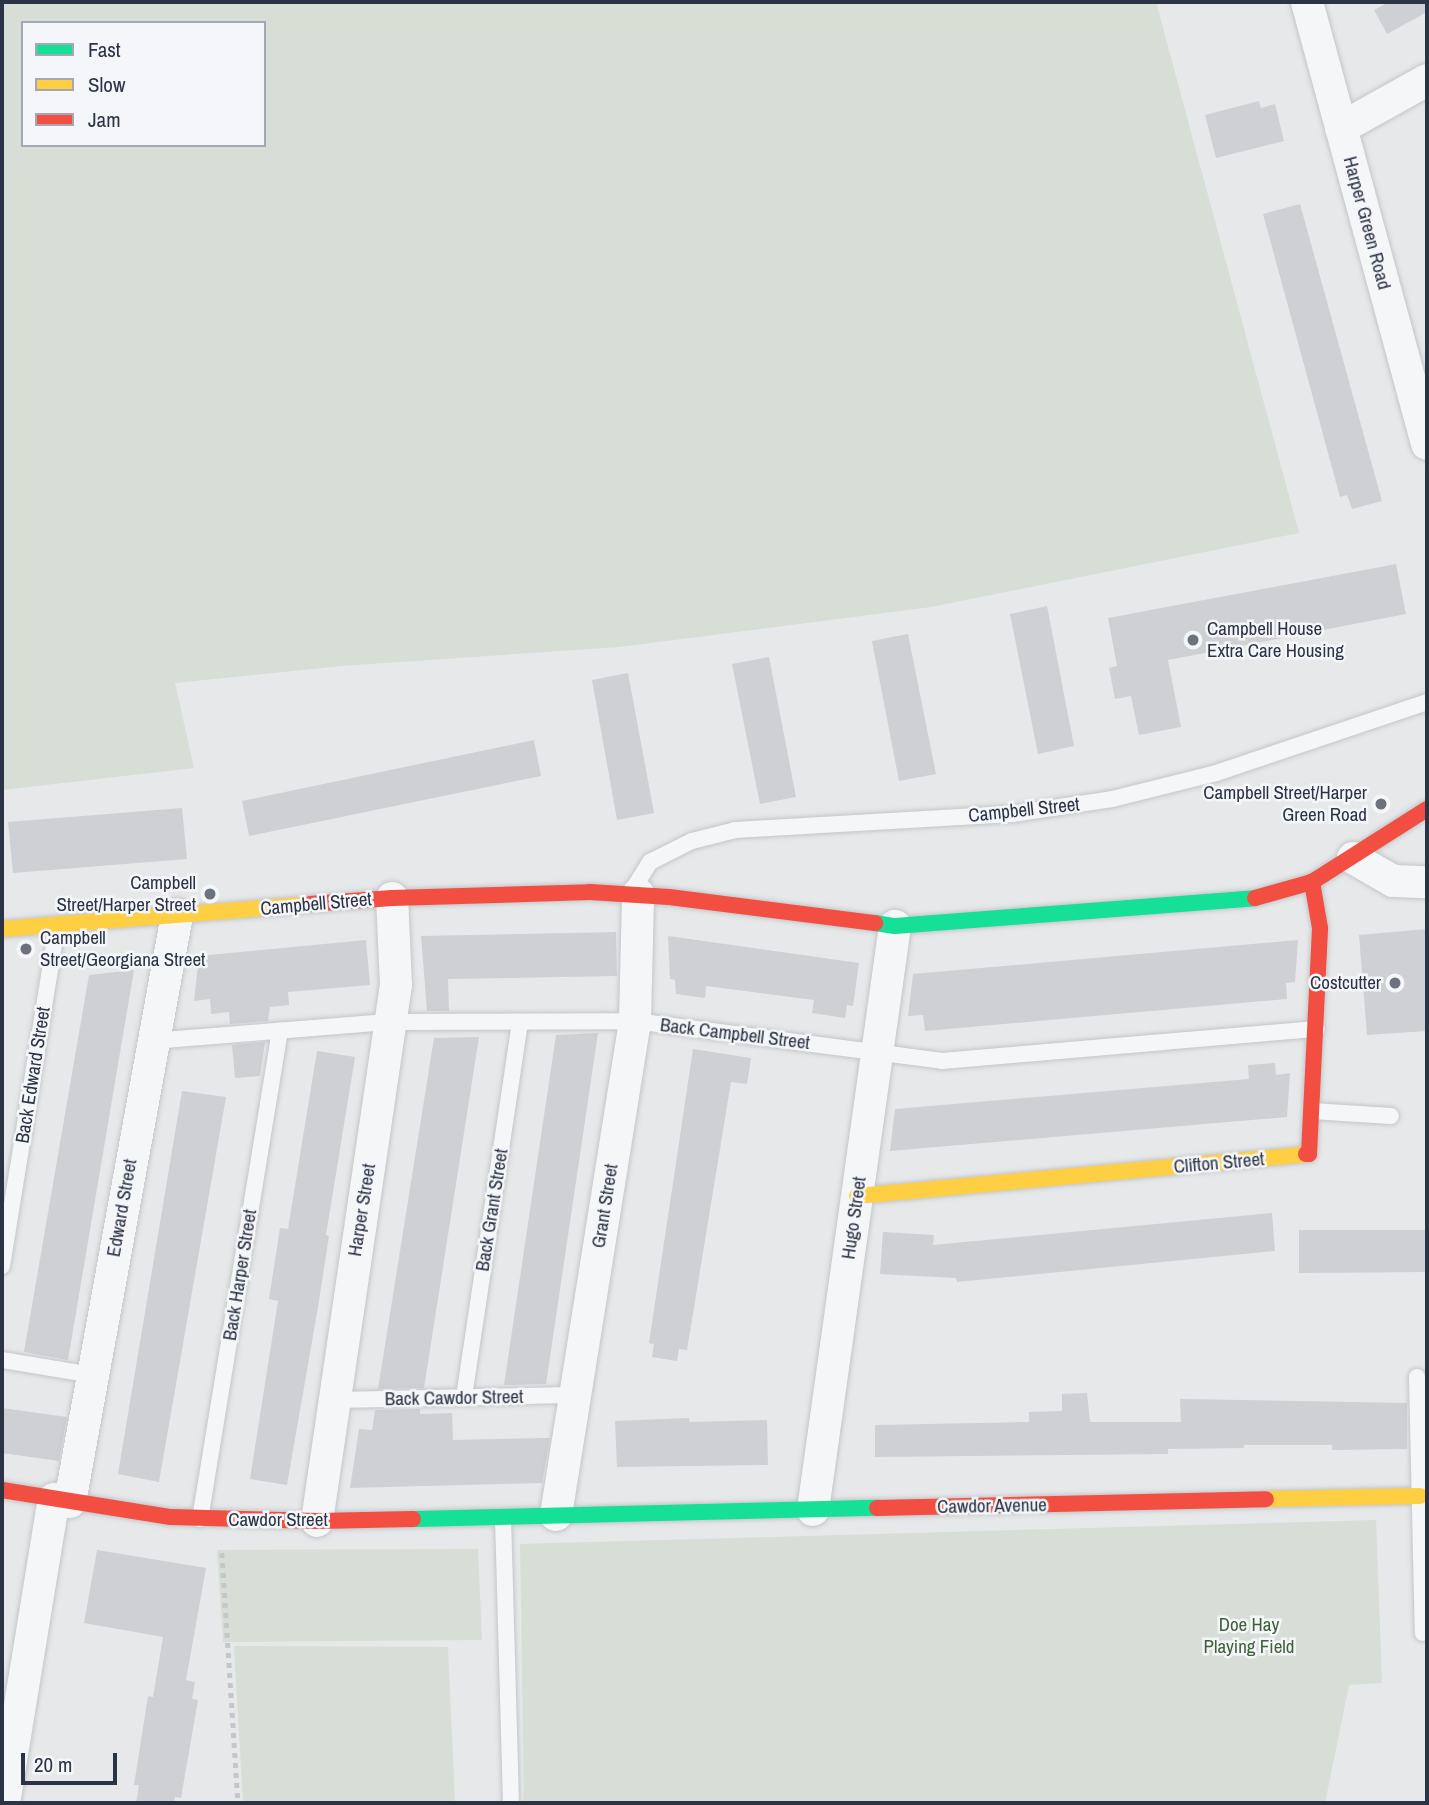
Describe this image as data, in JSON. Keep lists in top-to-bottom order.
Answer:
{
  "streets": {
    "street": [
      "Harper Green Road",
      "Campbell Street",
      "Clifton Street",
      "Grant Street",
      "Edward Street",
      "Harper Street",
      "Hugo Street",
      "Cawdor Avenue",
      "Cawdor Street"
    ],
    "lane": [
      "Back Campbell Street",
      "Back Edward Street",
      "Back Grant Street",
      "Back Harper Street",
      "Back Cawdor Street"
    ]
  },
  "crossings": [
    ["Campbell Street", "Back Edward Street"],
    ["Campbell Street", "Clifton Street"],
    ["Campbell Street", "Grant Street"],
    ["Campbell Street", "Edward Street"],
    ["Campbell Street", "Harper Street"],
    ["Campbell Street", "Hugo Street"],
    ["Back Campbell Street", "Clifton Street"],
    ["Back Campbell Street", "Grant Street"],
    ["Back Campbell Street", "Edward Street"],
    ["Back Campbell Street", "Harper Street"],
    ["Back Campbell Street", "Back Grant Street"],
    ["Back Campbell Street", "Hugo Street"],
    ["Back Campbell Street", "Back Harper Street"],
    ["Clifton Street", "Hugo Street"],
    ["Grant Street", "Back Cawdor Street"],
    ["Grant Street", "Cawdor Avenue"],
    ["Grant Street", "Cawdor Street"],
    ["Edward Street", "Cawdor Street"],
    ["Harper Street", "Back Cawdor Street"],
    ["Harper Street", "Cawdor Street"],
    ["Back Grant Street", "Back Cawdor Street"],
    ["Hugo Street", "Cawdor Avenue"],
    ["Back Harper Street", "Cawdor Street"],
    ["Cawdor Avenue", "Cawdor Street"]
  ],
  "parks": ["Doe Hay Playing Field"],
  "places": [
    "Campbell House Extra Care Housing",
    "Campbell Street/Harper Green Road",
    "Campbell Street/Harper Street",
    "Campbell Street/Georgiana Street",
    "Costcutter"
  ],
  "legend": ["Fast", "Slow", "Jam"],
  "scale_bar": "20 m"
}
